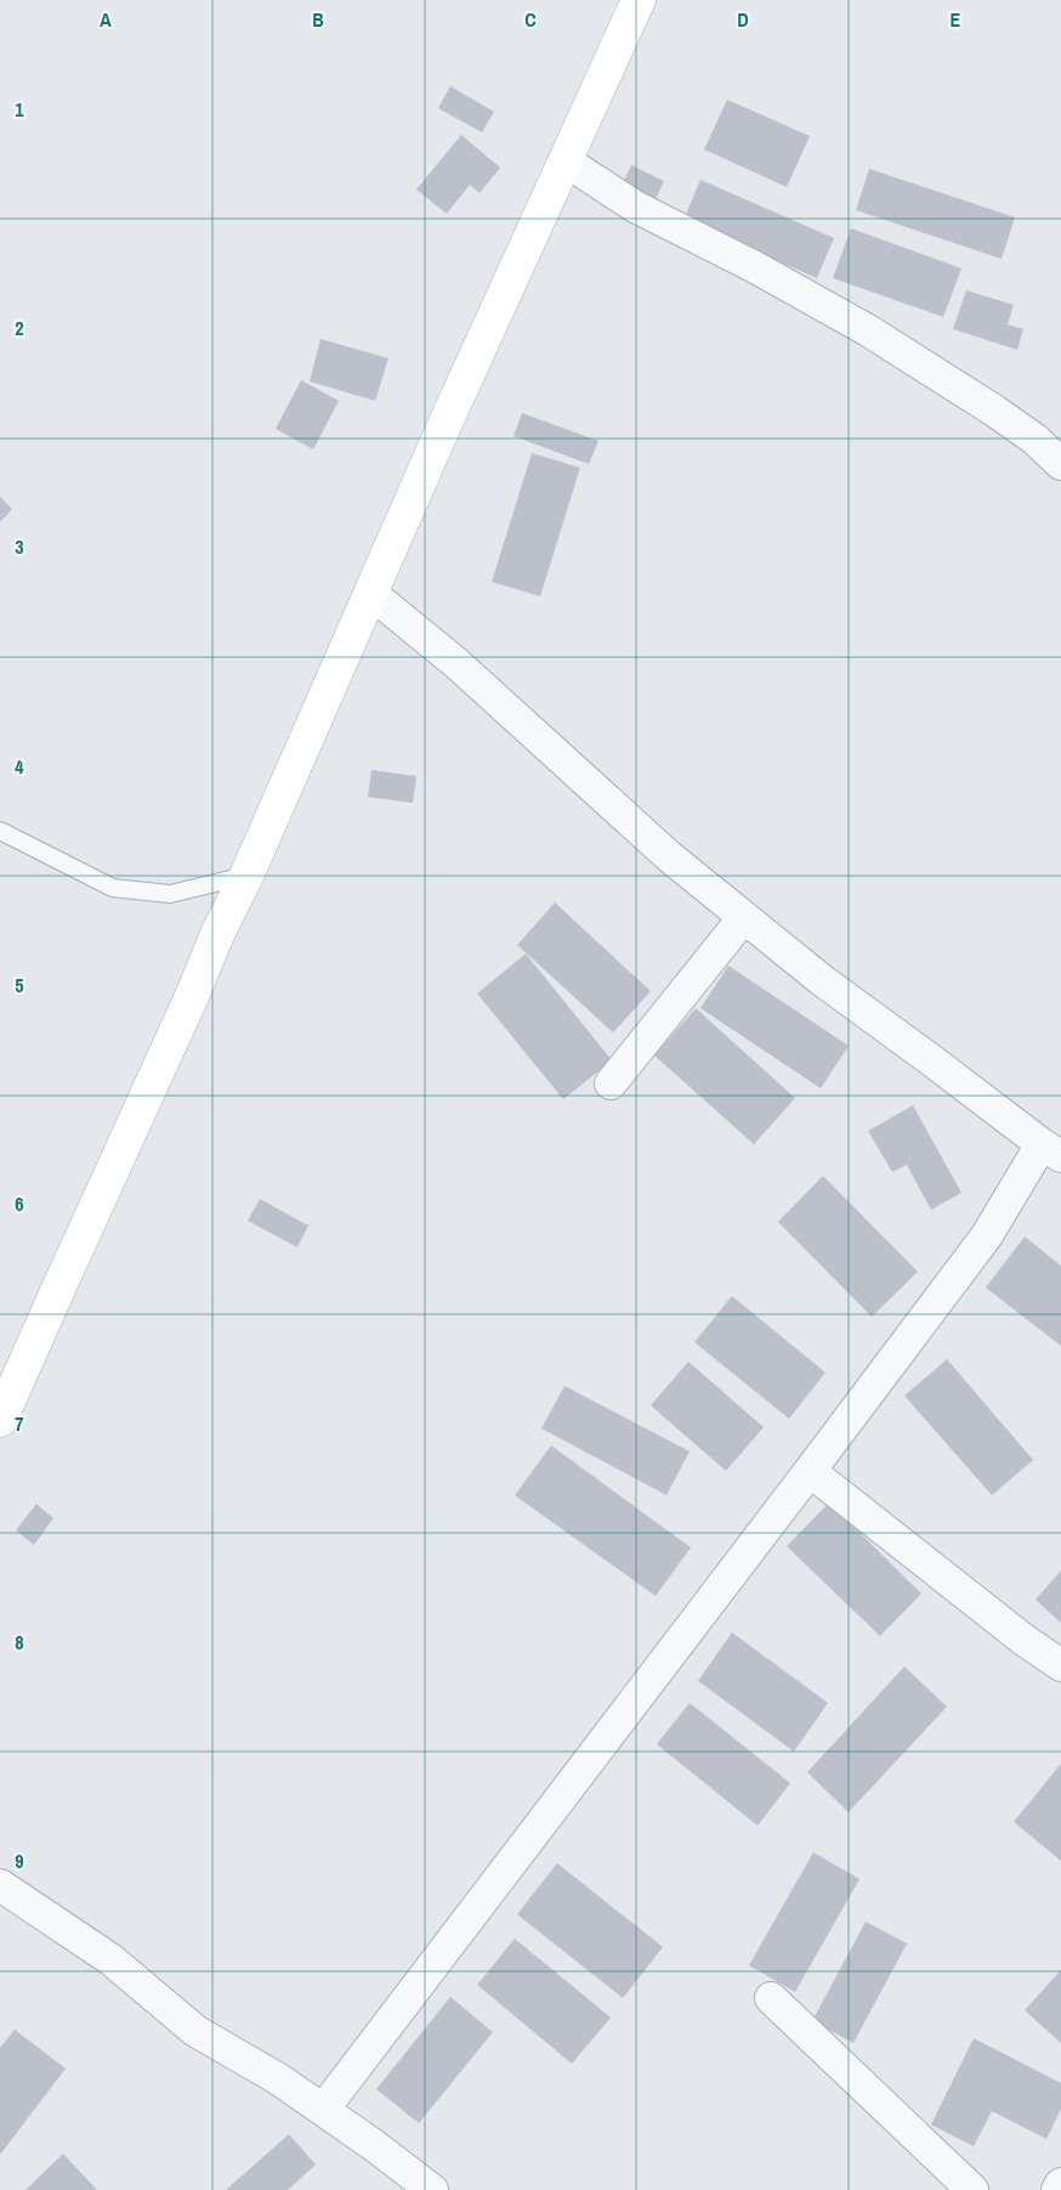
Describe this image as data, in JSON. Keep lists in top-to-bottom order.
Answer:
{
  "grid": {
    "columns": [
      "A",
      "B",
      "C",
      "D",
      "E"
    ],
    "rows": [
      "1",
      "2",
      "3",
      "4",
      "5",
      "6",
      "7",
      "8",
      "9"
    ]
  }
}
